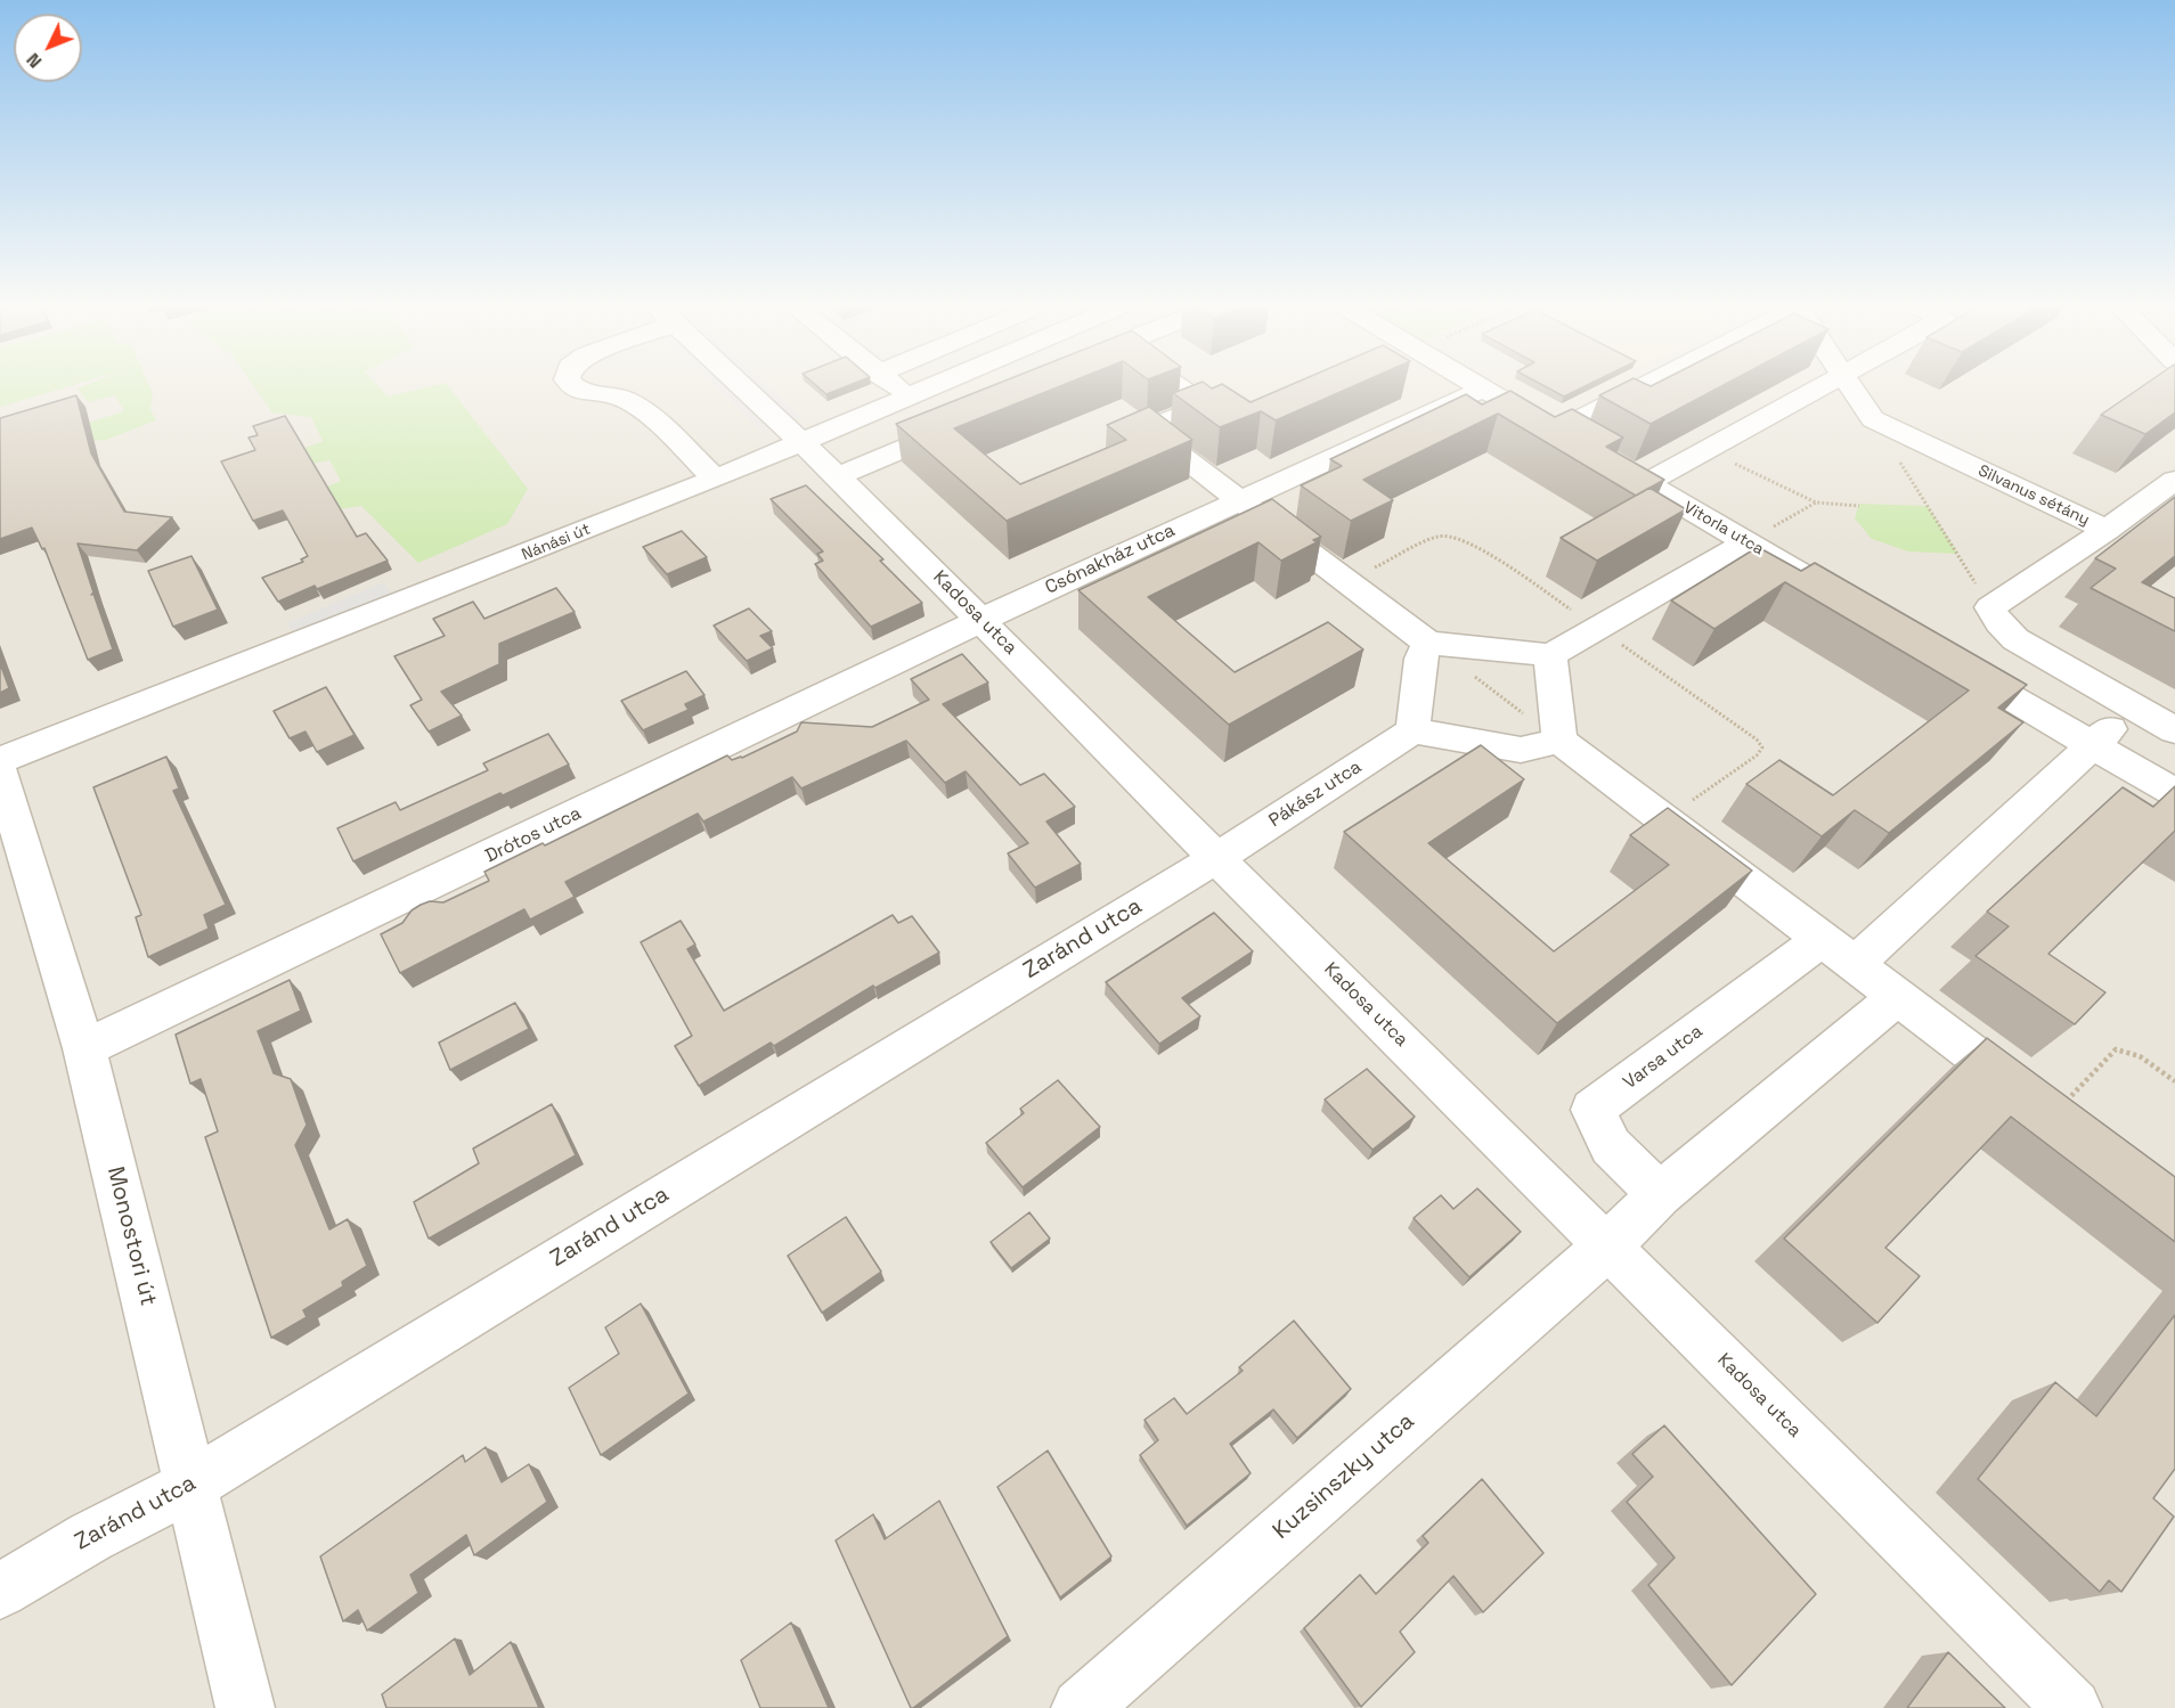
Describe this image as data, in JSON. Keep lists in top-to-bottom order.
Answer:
{
  "streets": {
    "street": [
      "Silvanus sétány",
      "Vitorla utca",
      "Nánási út",
      "Csónakház utca",
      "Kadosa utca",
      "Pákász utca",
      "Drótos utca",
      "Zaránd utca",
      "Varsa utca",
      "Monostori út",
      "Kuzsinszky utca"
    ]
  },
  "crossings": [
    ["Vitorla utca", "Csónakház utca"],
    ["Nánási út", "Csónakház utca"],
    ["Nánási út", "Kadosa utca"],
    ["Nánási út", "Monostori út"],
    ["Csónakház utca", "Kadosa utca"],
    ["Csónakház utca", "Drótos utca"],
    ["Kadosa utca", "Pákász utca"],
    ["Kadosa utca", "Drótos utca"],
    ["Kadosa utca", "Zaránd utca"],
    ["Kadosa utca", "Kuzsinszky utca"],
    ["Pákász utca", "Zaránd utca"],
    ["Drótos utca", "Monostori út"],
    ["Zaránd utca", "Monostori út"]
  ],
  "north": "bottom left"
}
